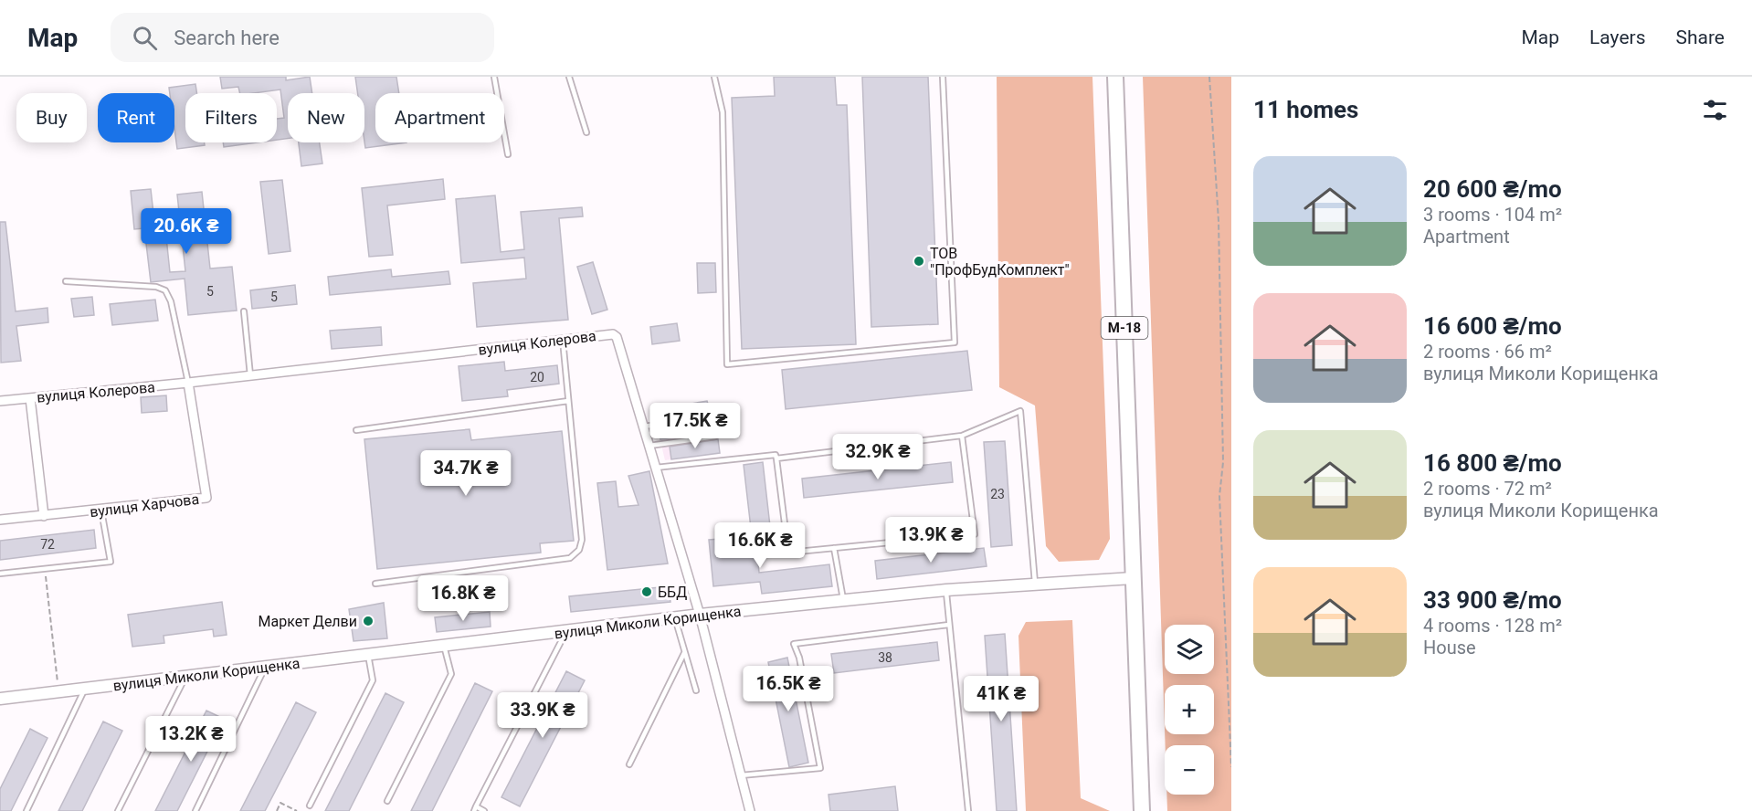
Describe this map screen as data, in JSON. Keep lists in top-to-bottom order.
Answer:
{
  "streets": {
    "highway": ["М-18"],
    "street": ["вулиця Колерова", "вулиця Харчова", "вулиця Миколи Корищенка"]
  },
  "crossings": [
    ["М-18", "вулиця Миколи Корищенка"],
    ["вулиця Колерова", "вулиця Харчова"],
    ["вулиця Колерова", "вулиця Миколи Корищенка"]
  ],
  "places": ["ТОВ \"ПрофБудКомплект\"", "ББД", "Маркет Делви"],
  "house_numbers": [
    "5",
    "5",
    "20",
    "23",
    "72",
    "38"
  ],
  "page": {
    "header": "Map",
    "search": "Search here",
    "nav": ["Map", "Layers", "Share"],
    "heading": "11 homes",
    "chip": [
      "Buy",
      "Rent",
      "Filters",
      "New",
      "Apartment"
    ],
    "list": [
      {
        "name": "20 600 ₴/mo",
        "note": "3 rooms · 104 m² · Apartment"
      },
      {
        "name": "16 600 ₴/mo",
        "note": "2 rooms · 66 m² · вулиця Миколи Корищенка"
      },
      {
        "name": "16 800 ₴/mo",
        "note": "2 rooms · 72 m² · вулиця Миколи Корищенка"
      },
      {
        "name": "33 900 ₴/mo",
        "note": "4 rooms · 128 m² · House"
      }
    ],
    "price": [
      "20.6K ₴",
      "17.5K ₴",
      "32.9K ₴",
      "34.7K ₴",
      "13.9K ₴",
      "16.6K ₴",
      "16.8K ₴",
      "16.5K ₴",
      "41K ₴",
      "33.9K ₴",
      "13.2K ₴"
    ],
    "map_buttons": ["+", "−"]
  }
}
